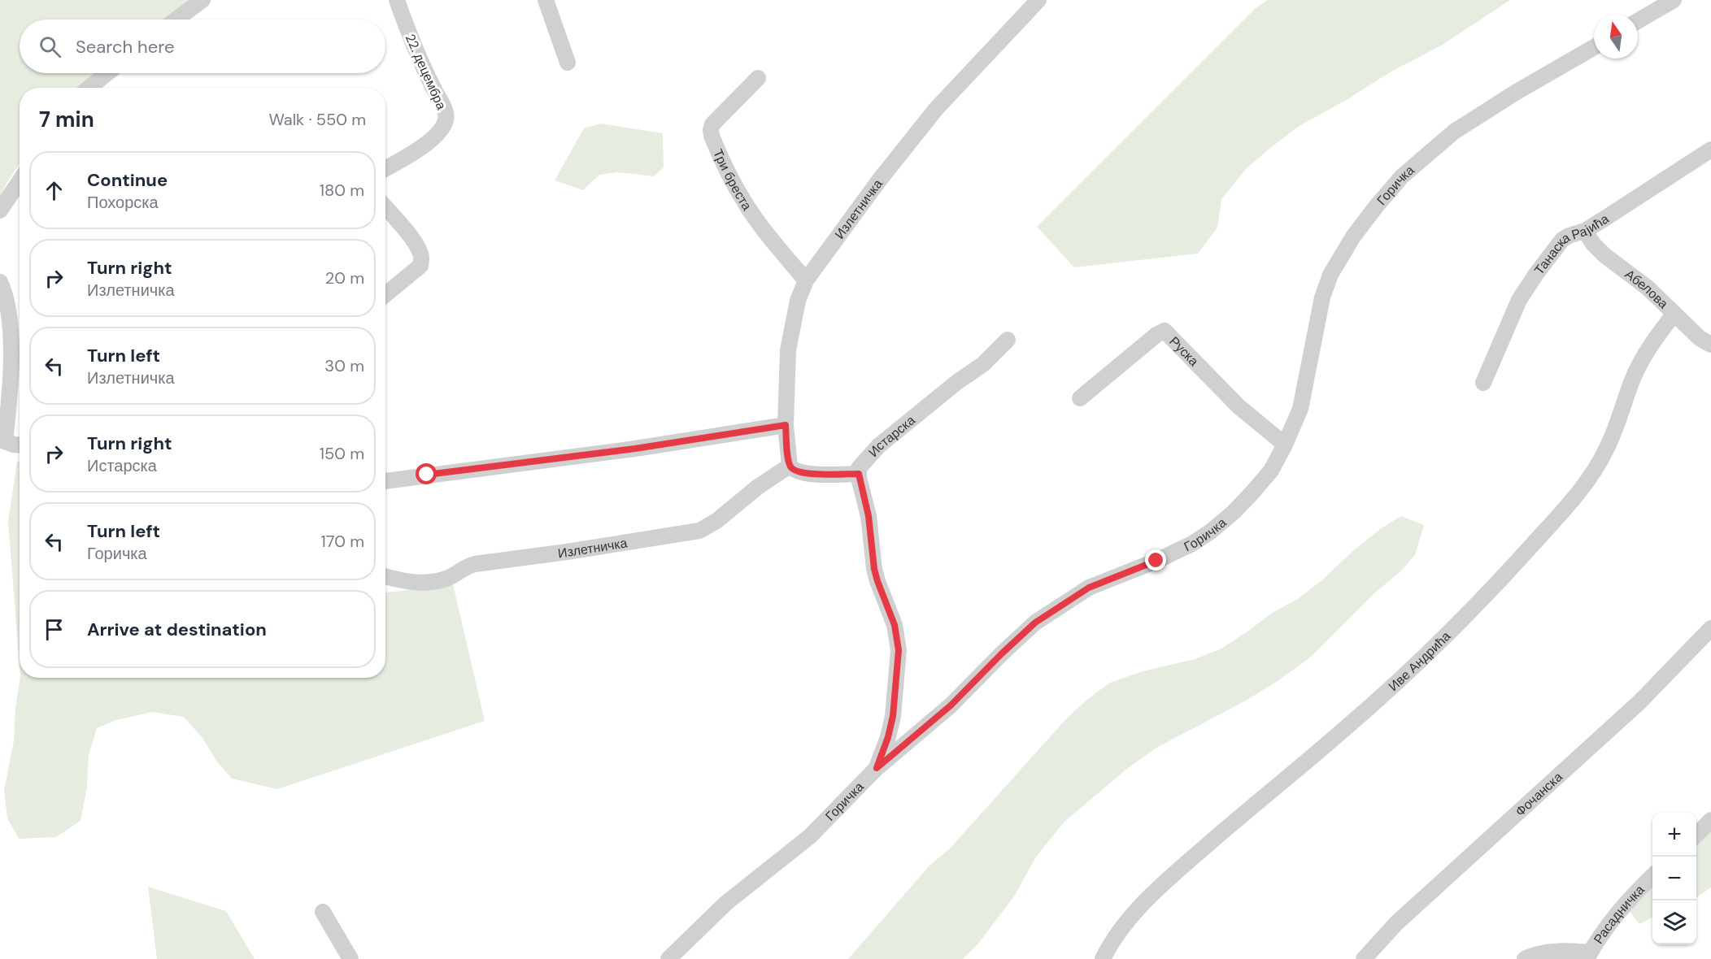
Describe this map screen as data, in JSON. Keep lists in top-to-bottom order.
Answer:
{
  "streets": {
    "street": [
      "22. децембра",
      "Три бреста",
      "Горичка",
      "Излетничка",
      "Танаска Рајића",
      "Абелова",
      "Руска",
      "Истарска",
      "Иве Андрића",
      "Фочанска",
      "Расадничка"
    ]
  },
  "crossings": [
    ["Три бреста", "Излетничка"],
    ["Горичка", "Руска"],
    ["Танаска Рајића", "Абелова"],
    ["Абелова", "Иве Андрића"]
  ],
  "north": "top",
  "page": {
    "search": "Search here",
    "heading": ["7 min", "Walk · 550 m"],
    "list": [
      ["Continue", "Похорска", "180 m"],
      ["Turn right", "Излетничка", "20 m"],
      ["Turn left", "Излетничка", "30 m"],
      ["Turn right", "Истарска", "150 m"],
      ["Turn left", "Горичка", "170 m"],
      "Arrive at destination"
    ],
    "map_buttons": ["+", "−"]
  }
}
